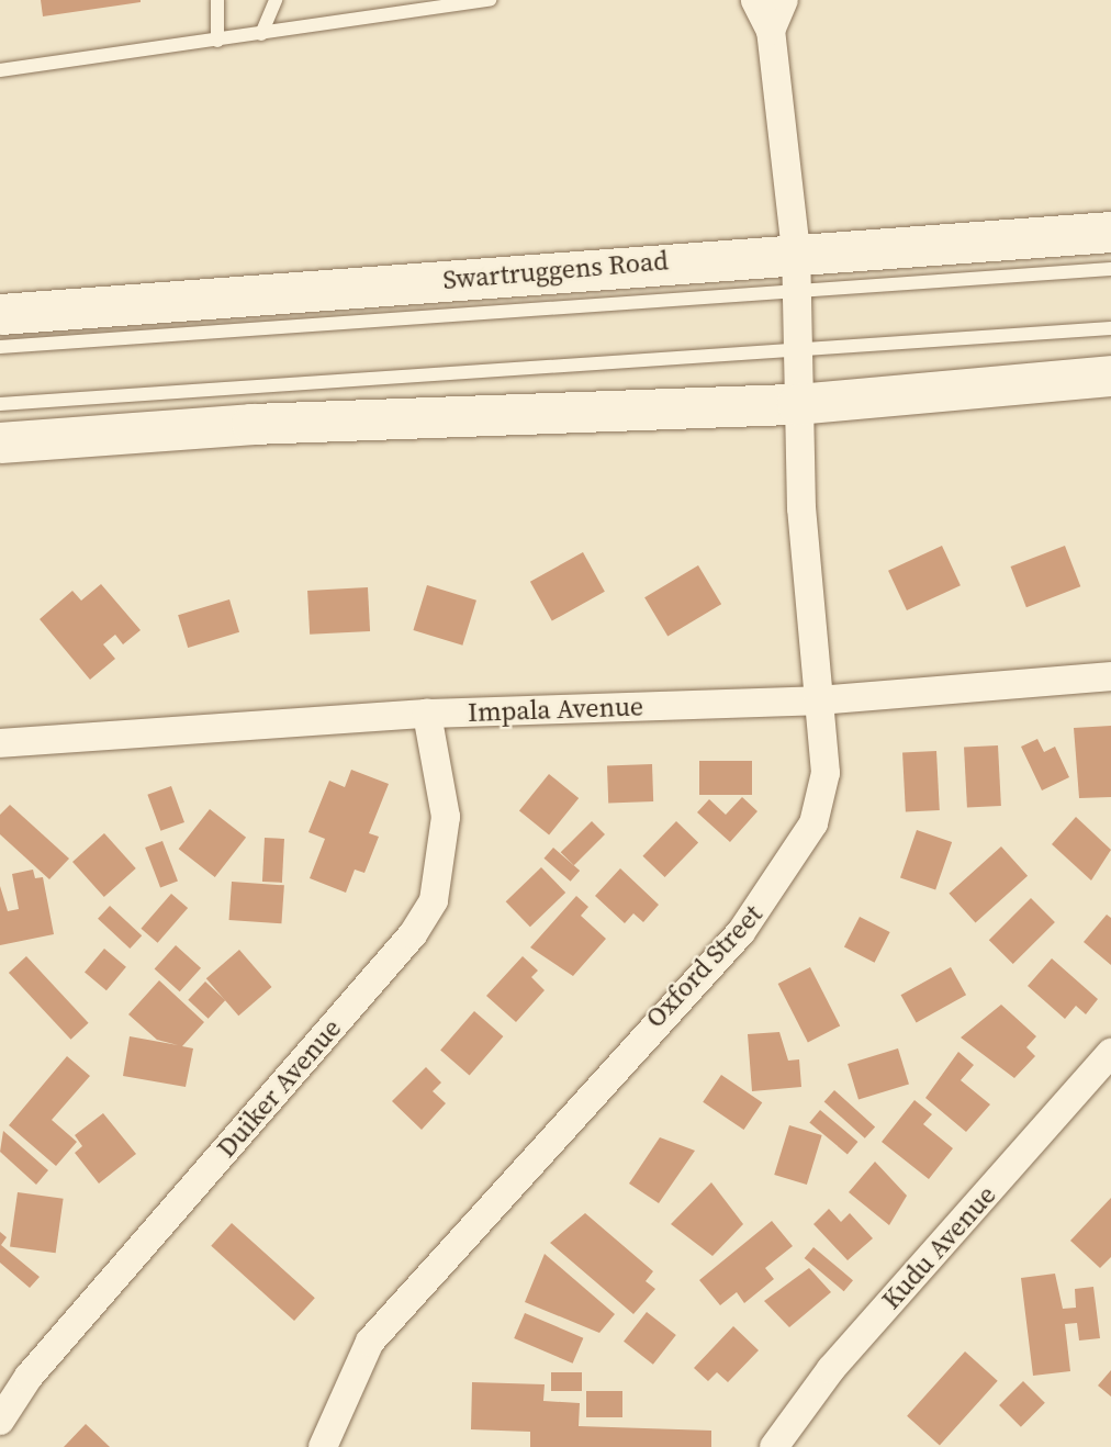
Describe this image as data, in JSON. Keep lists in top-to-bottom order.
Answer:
{
  "streets": {
    "main road": ["Swartruggens Road"],
    "street": [
      "Impala Avenue",
      "Oxford Street",
      "Duiker Avenue",
      "Kudu Avenue"
    ]
  },
  "crossings": [
    ["Swartruggens Road", "Oxford Street"],
    ["Impala Avenue", "Oxford Street"],
    ["Impala Avenue", "Duiker Avenue"]
  ]
}
